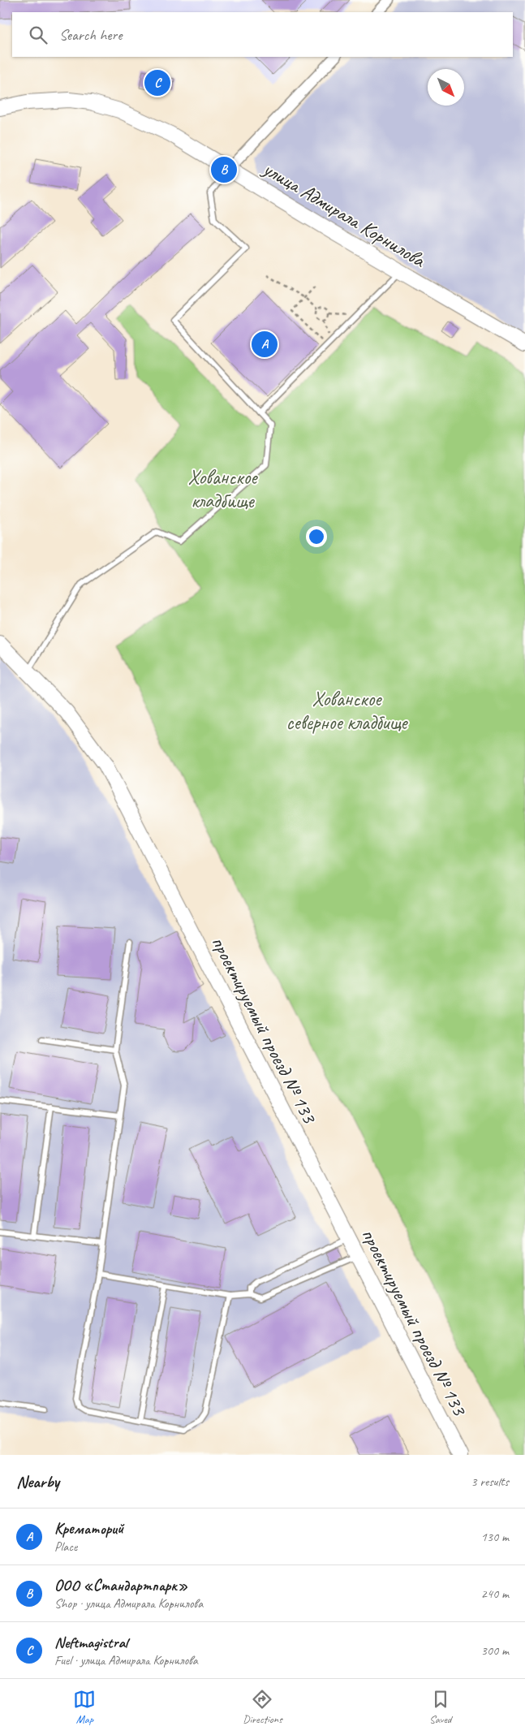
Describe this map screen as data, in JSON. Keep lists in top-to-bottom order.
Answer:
{
  "streets": {
    "street": ["улица Адмирала Корнилова", "проектируемый проезд № 133"]
  },
  "parks": ["Хованское кладбище", "Хованское северное кладбище"],
  "north": "bottom right",
  "page": {
    "search": "Search here",
    "pins": ["C", "B", "A"],
    "heading": ["Nearby", "3 results"],
    "list": [
      {
        "mark": "A",
        "name": "Крематорий",
        "note": "Place",
        "value": "130 m"
      },
      {
        "mark": "B",
        "name": "ООО «Стандартпарк»",
        "note": "Shop · улица Адмирала Корнилова",
        "value": "240 m"
      },
      {
        "mark": "C",
        "name": "Neftmagistral",
        "note": "Fuel · улица Адмирала Корнилова",
        "value": "300 m"
      }
    ],
    "nav": ["Map", "Directions", "Saved"]
  }
}
